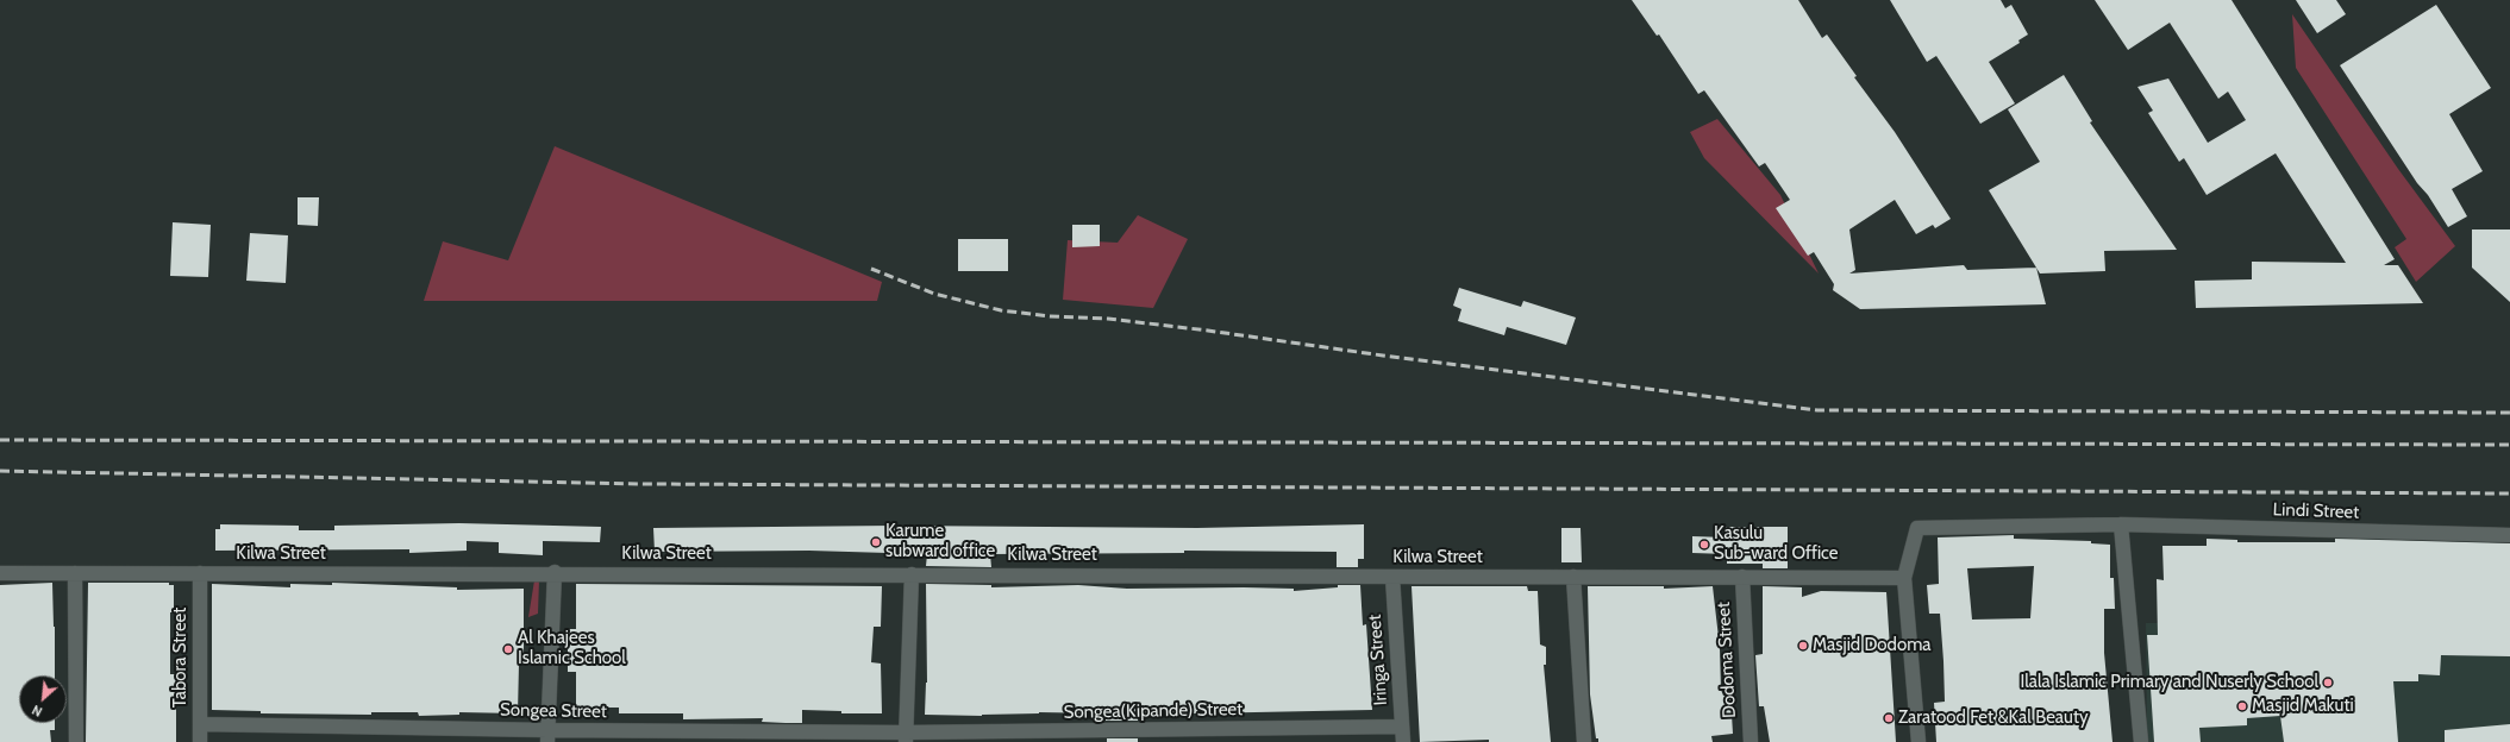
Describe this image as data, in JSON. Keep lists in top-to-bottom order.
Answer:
{
  "streets": {
    "street": [
      "Lindi Street",
      "Kilwa Street",
      "Tabora Street",
      "Iringa Street",
      "Dodoma Street",
      "Songea Street",
      "Songea(Kipande) Street"
    ]
  },
  "crossings": [
    ["Lindi Street", "Kilwa Street"],
    ["Kilwa Street", "Tabora Street"],
    ["Kilwa Street", "Iringa Street"],
    ["Kilwa Street", "Dodoma Street"],
    ["Tabora Street", "Songea Street"],
    ["Iringa Street", "Songea(Kipande) Street"],
    ["Songea Street", "Songea(Kipande) Street"]
  ],
  "places": [
    "Karume subward office",
    "Kasulu Sub-ward Office",
    "Masjid Dodoma",
    "Al Khajees Islamic School",
    "Ilala Islamic Primary and Nuserly School",
    "Masjid Makuti",
    "Zaratood Fet &Kal Beauty"
  ],
  "north": "bottom left"
}
